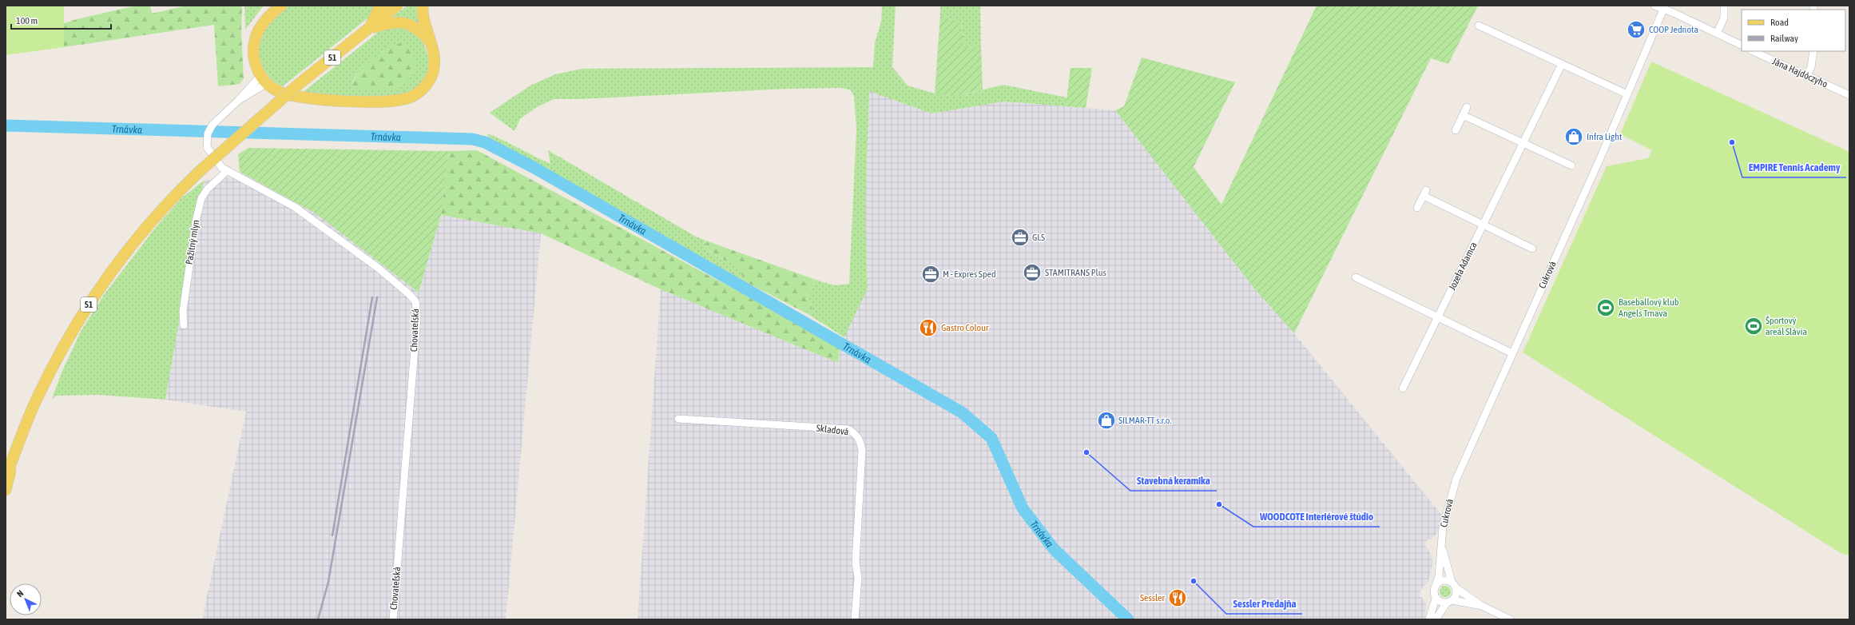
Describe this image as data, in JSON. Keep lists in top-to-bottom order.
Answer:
{
  "streets": {
    "main road": ["51"],
    "street": [
      "Jána Hajdóczyho",
      "Pažitný mlyn",
      "Jozefa Adamca",
      "Cukrová",
      "Chovateľská",
      "Skladová"
    ]
  },
  "crossings": [
    ["Pažitný mlyn", "Chovateľská"]
  ],
  "water": ["Trnávka"],
  "places": {
    "supermarket": ["COOP Jednota"],
    "shop": ["Infra Light", "SILMAR-TT s.r.o."],
    "other": [
      "EMPIRE Tennis Academy",
      "Stavebná keramika",
      "WOODCOTE Interiérové štúdio",
      "Sessler Predajňa"
    ],
    "office": ["GLS", "STAMITRANS Plus", "M - Expres Sped"],
    "sports": ["Baseballový klub Angels Trnava", "Športový areál Slávia"],
    "restaurant": ["Gastro Colour", "Sessler"]
  },
  "legend": ["Road", "Railway"],
  "scale_bar": "100 m",
  "north": "top left"
}
